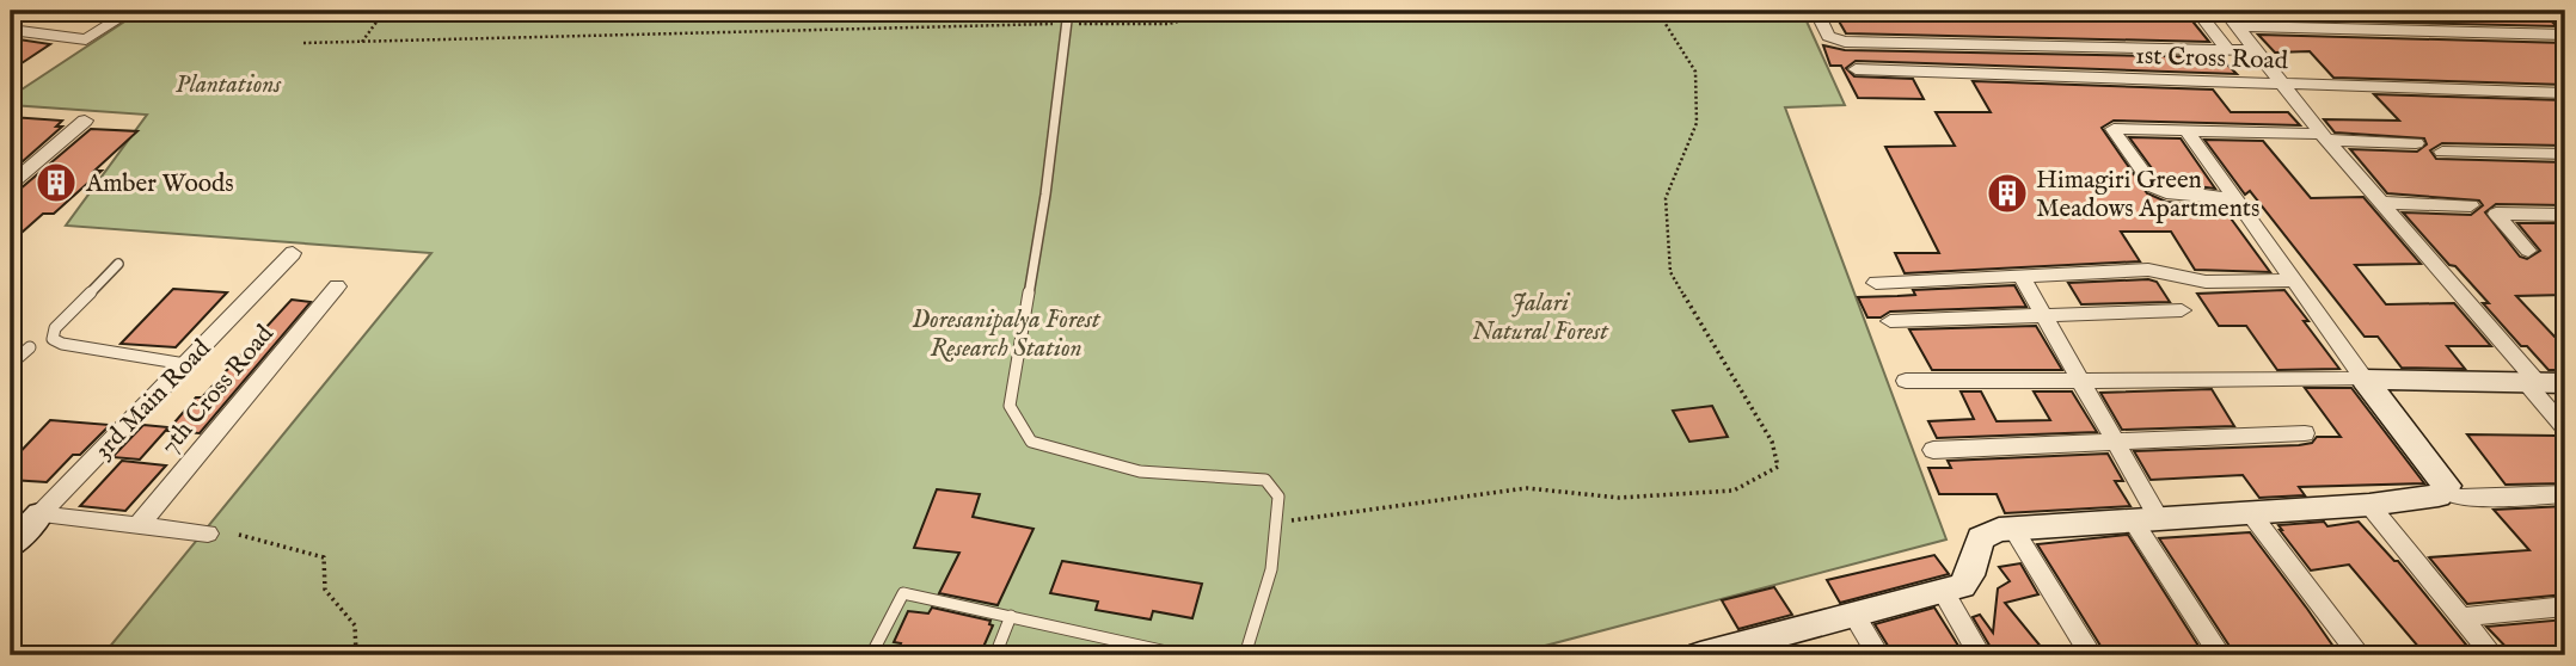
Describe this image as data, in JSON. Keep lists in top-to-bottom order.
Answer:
{
  "streets": {
    "street": ["1st Cross Road", "7th Cross Road", "3rd Main Road"]
  },
  "parks": ["Plantations", "Jalari Natural Forest", "Doresanipalya Forest Research Station"],
  "places": {
    "building": ["Amber Woods", "Himagiri Green Meadows Apartments"]
  }
}
